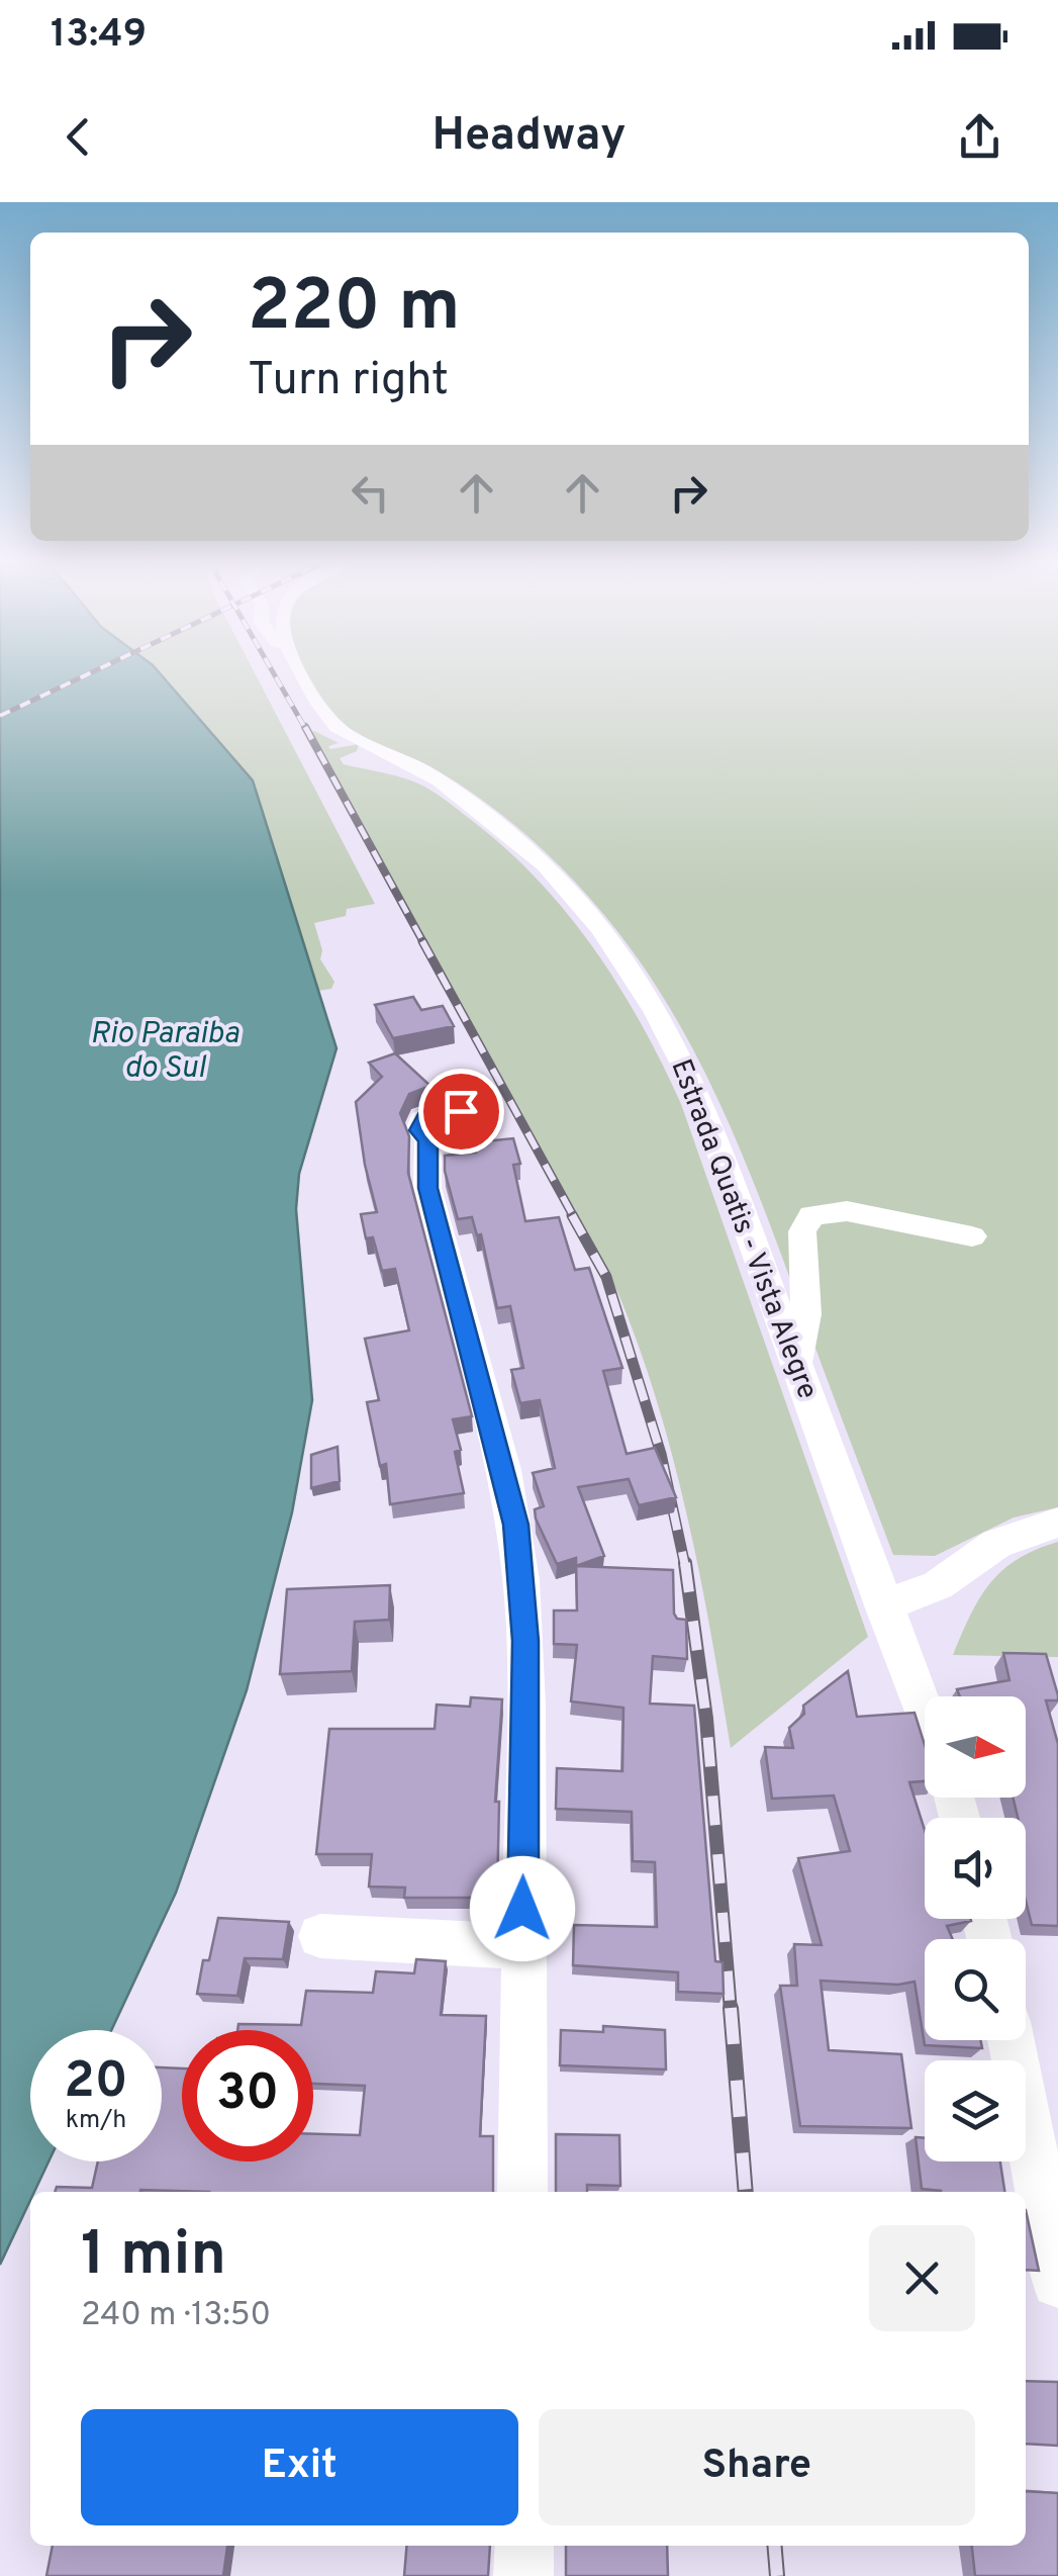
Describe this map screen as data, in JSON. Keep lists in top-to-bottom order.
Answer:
{
  "streets": {
    "street": ["Estrada Quatis - Vista Alegre"]
  },
  "water": ["Rio Paraiba do Sul"],
  "north": "right",
  "page": {
    "status": "13:49",
    "header": "Headway",
    "turn": ["220 m", "Turn right"],
    "speed": "20 km/h",
    "limit": "30",
    "heading": ["1 min", "240 m · 13:50"],
    "buttons": ["Exit", "Share"]
  }
}
